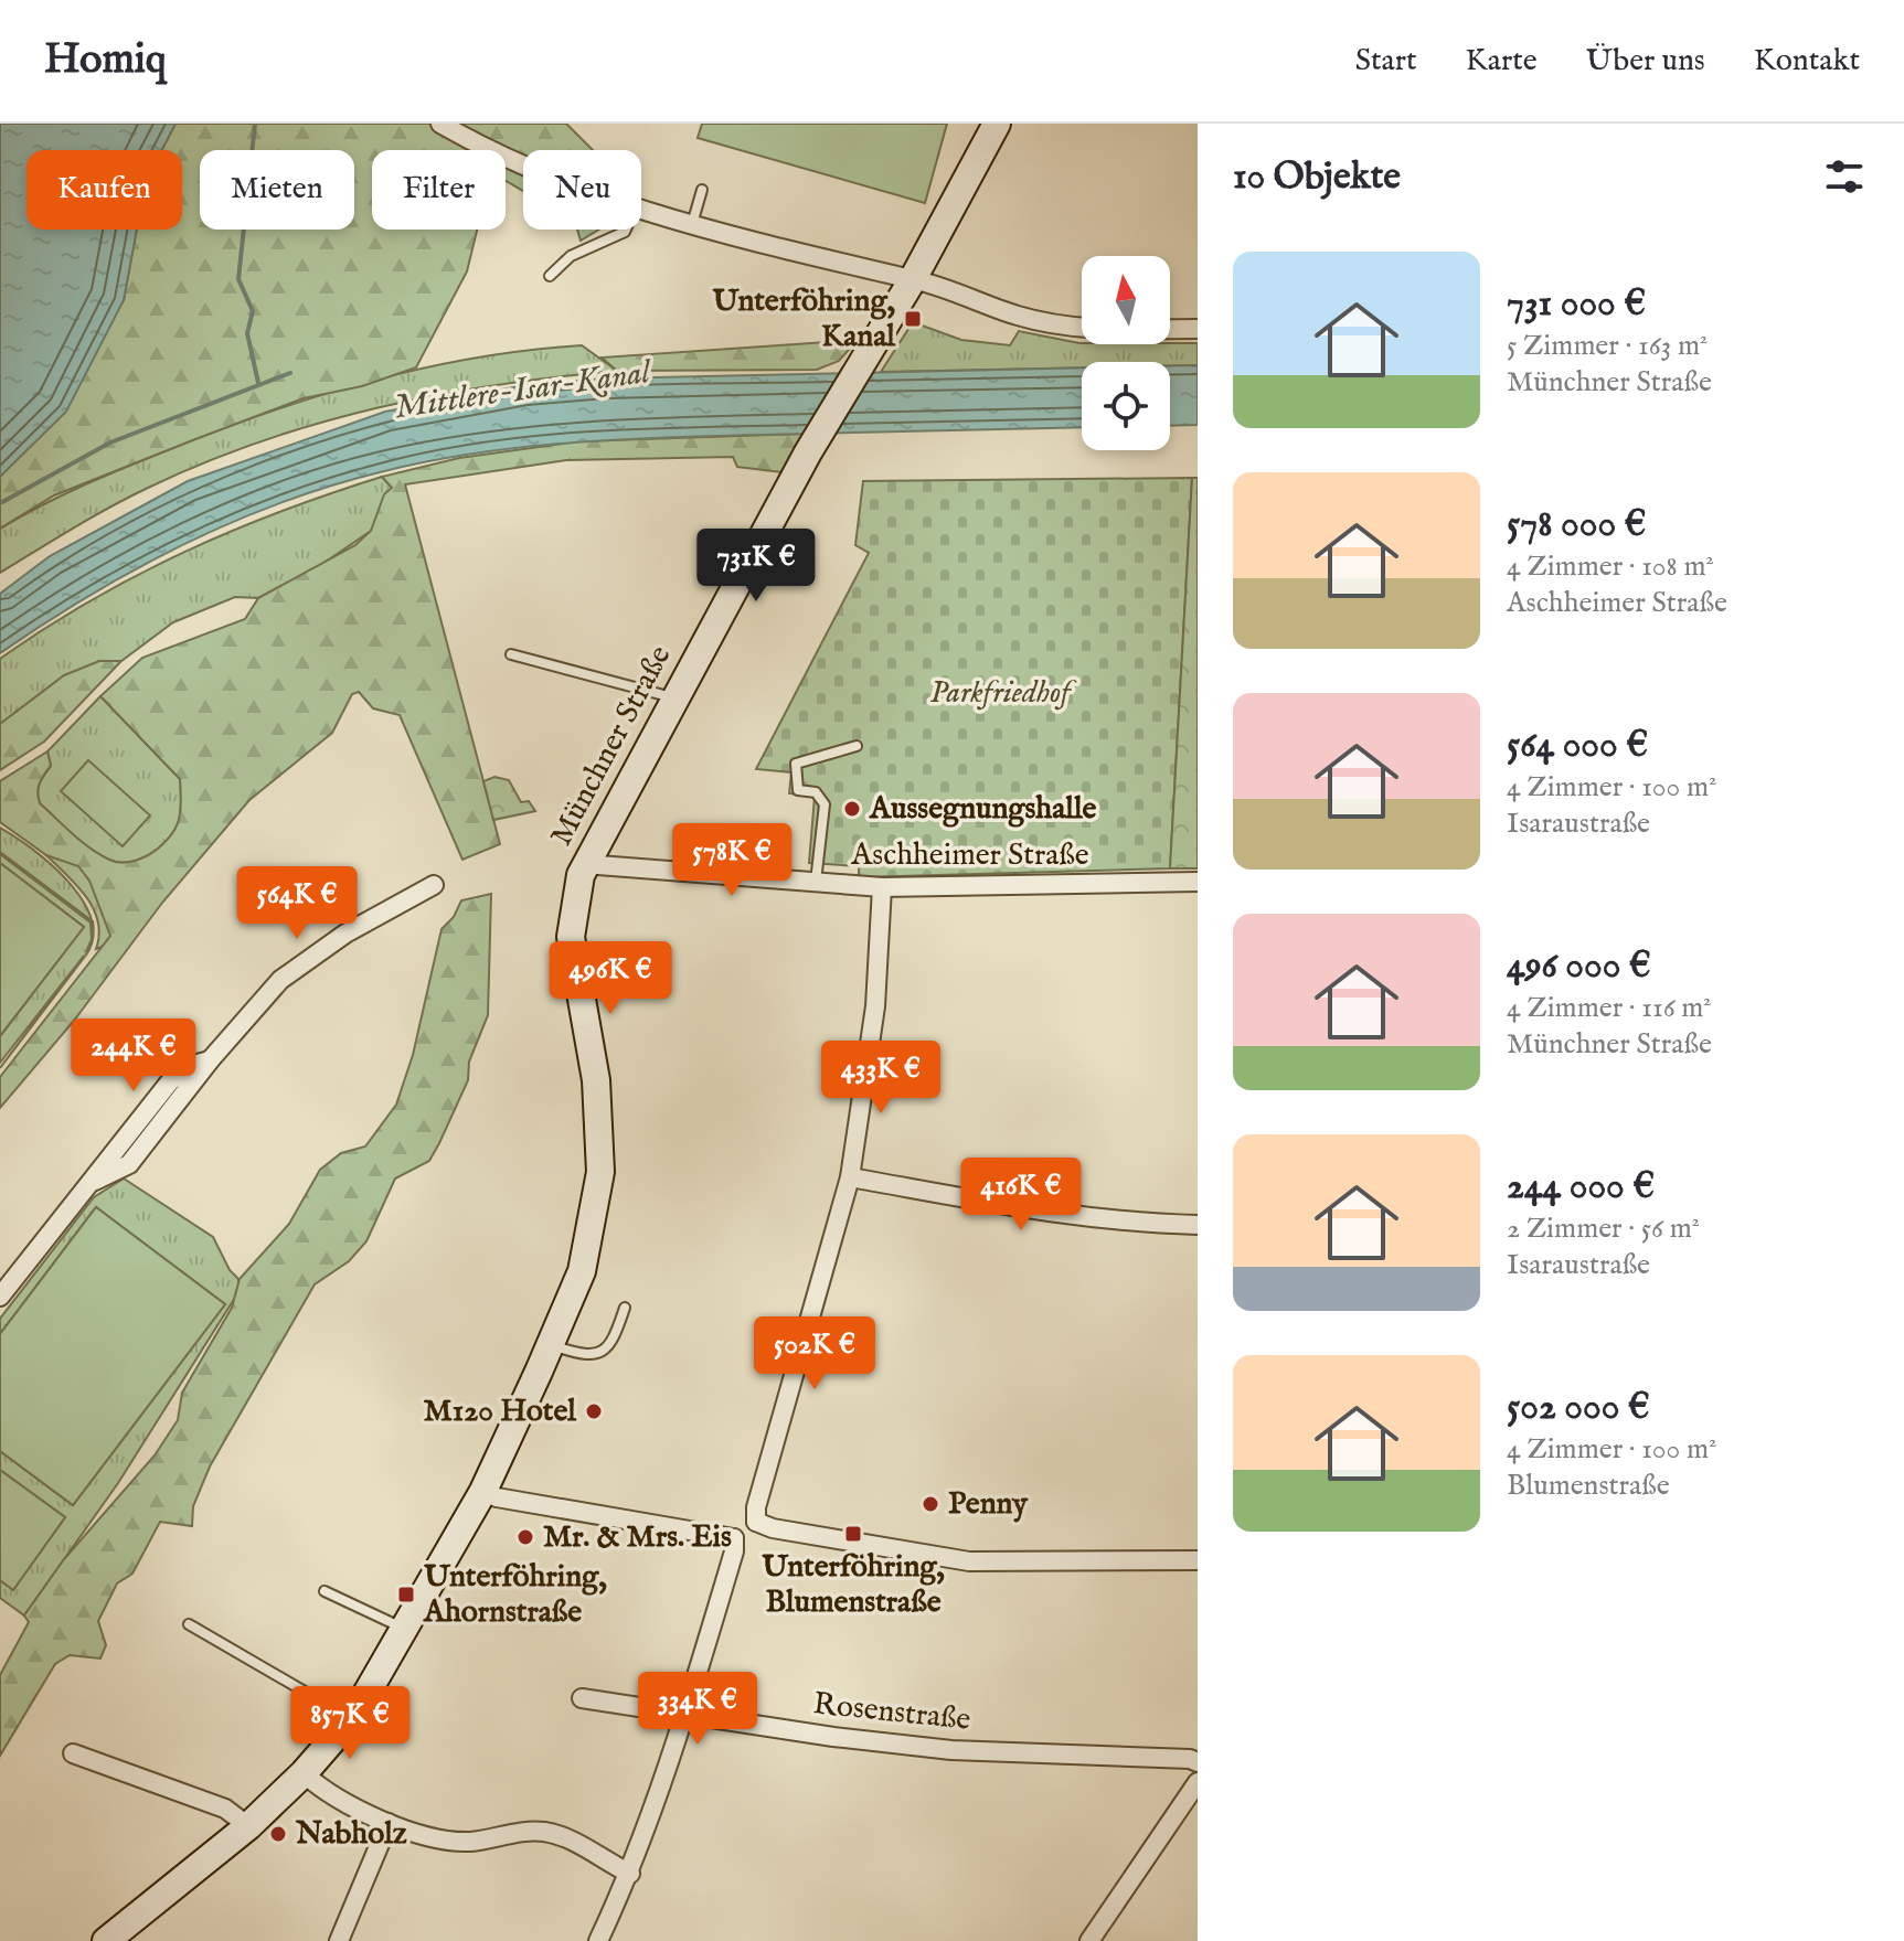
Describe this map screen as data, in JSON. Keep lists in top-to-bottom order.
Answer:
{
  "streets": {
    "main road": ["Münchner Straße"],
    "street": ["Aschheimer Straße", "Rosenstraße"]
  },
  "crossings": [
    ["Münchner Straße", "Aschheimer Straße"]
  ],
  "water": ["Mittlere-Isar-Kanal"],
  "parks": ["Parkfriedhof"],
  "places": {
    "transit": ["Unterföhring, Kanal", "Unterföhring, Blumenstraße", "Unterföhring, Ahornstraße"],
    "other": [
      "Aussegnungshalle",
      "M120 Hotel",
      "Penny",
      "Mr. & Mrs. Eis",
      "Nabholz"
    ]
  },
  "north": "top",
  "page": {
    "header": "Homiq",
    "nav": [
      "Start",
      "Karte",
      "Über uns",
      "Kontakt"
    ],
    "heading": "10 Objekte",
    "chip": [
      "Kaufen",
      "Mieten",
      "Filter",
      "Neu"
    ],
    "list": [
      {
        "name": "731 000 €",
        "note": "5 Zimmer · 163 m² · Münchner Straße"
      },
      {
        "name": "578 000 €",
        "note": "4 Zimmer · 108 m² · Aschheimer Straße"
      },
      {
        "name": "564 000 €",
        "note": "4 Zimmer · 100 m² · Isaraustraße"
      },
      {
        "name": "496 000 €",
        "note": "4 Zimmer · 116 m² · Münchner Straße"
      },
      {
        "name": "244 000 €",
        "note": "2 Zimmer · 56 m² · Isaraustraße"
      },
      {
        "name": "502 000 €",
        "note": "4 Zimmer · 100 m² · Blumenstraße"
      }
    ],
    "price": [
      "731K €",
      "578K €",
      "564K €",
      "496K €",
      "244K €",
      "433K €",
      "416K €",
      "502K €",
      "334K €",
      "857K €"
    ]
  }
}
